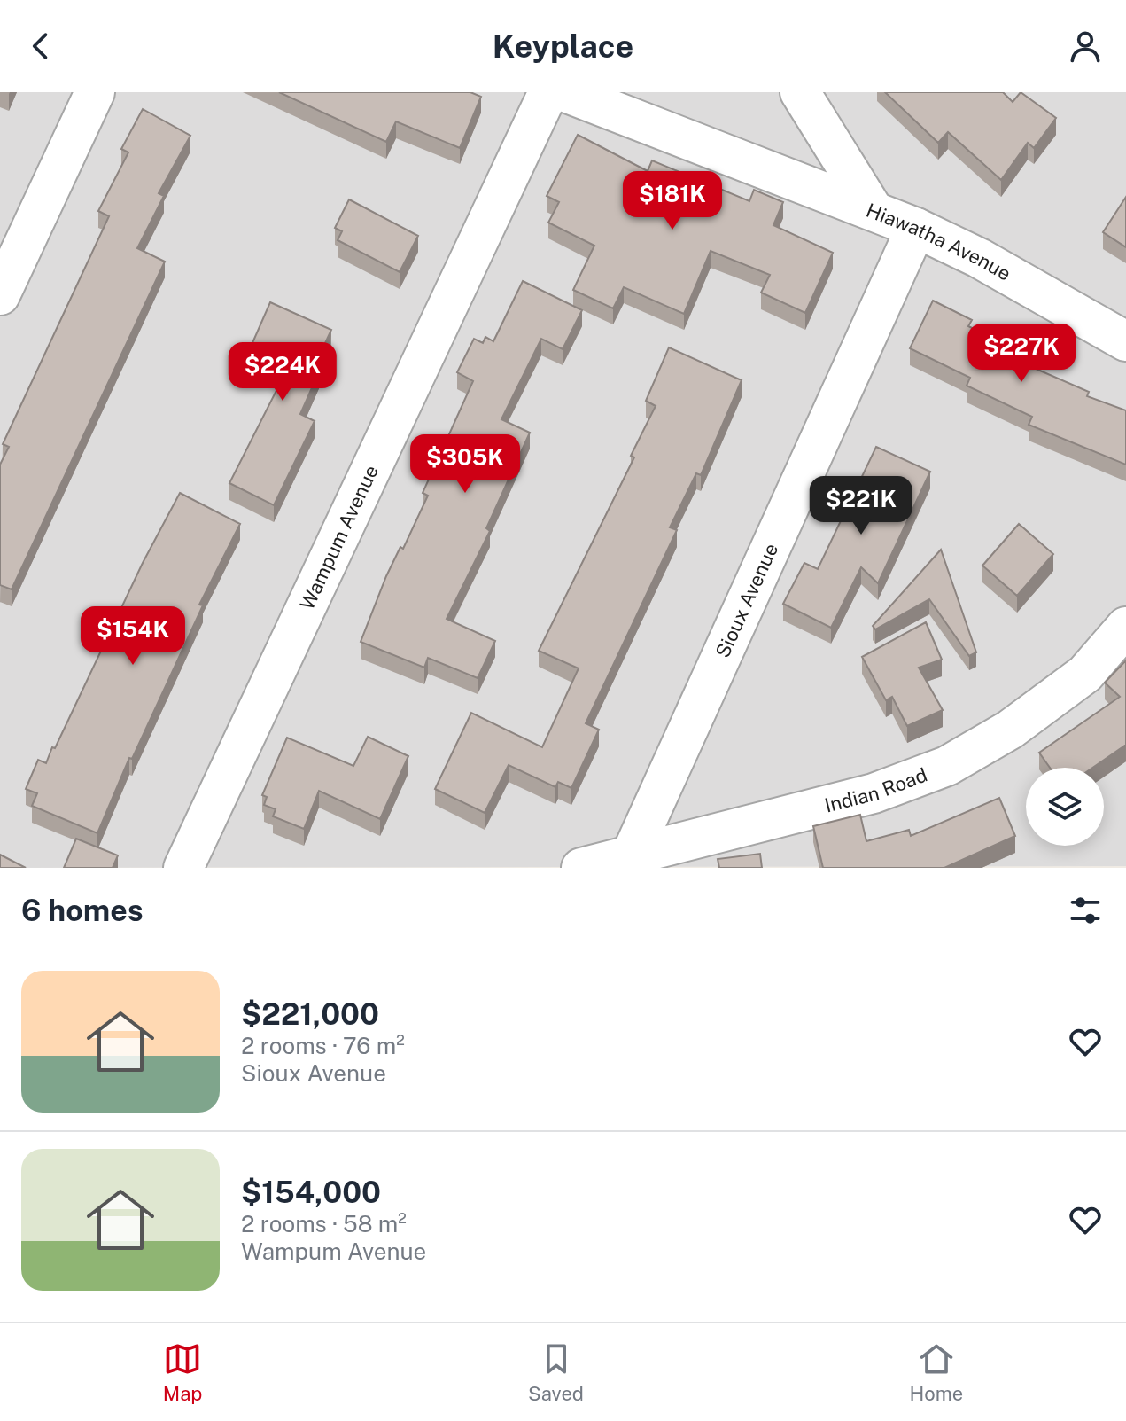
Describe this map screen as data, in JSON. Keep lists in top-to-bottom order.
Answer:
{
  "streets": {
    "street": [
      "Hiawatha Avenue",
      "Wampum Avenue",
      "Sioux Avenue",
      "Indian Road"
    ]
  },
  "crossings": [
    ["Hiawatha Avenue", "Sioux Avenue"],
    ["Sioux Avenue", "Indian Road"]
  ],
  "page": {
    "header": "Keyplace",
    "price": [
      "$181K",
      "$227K",
      "$224K",
      "$305K",
      "$221K",
      "$154K"
    ],
    "heading": "6 homes",
    "list": [
      {
        "name": "$221,000",
        "note": "2 rooms · 76 m² · Sioux Avenue"
      },
      {
        "name": "$154,000",
        "note": "2 rooms · 58 m² · Wampum Avenue"
      }
    ],
    "tabs": ["Map", "Saved", "Home"]
  }
}
